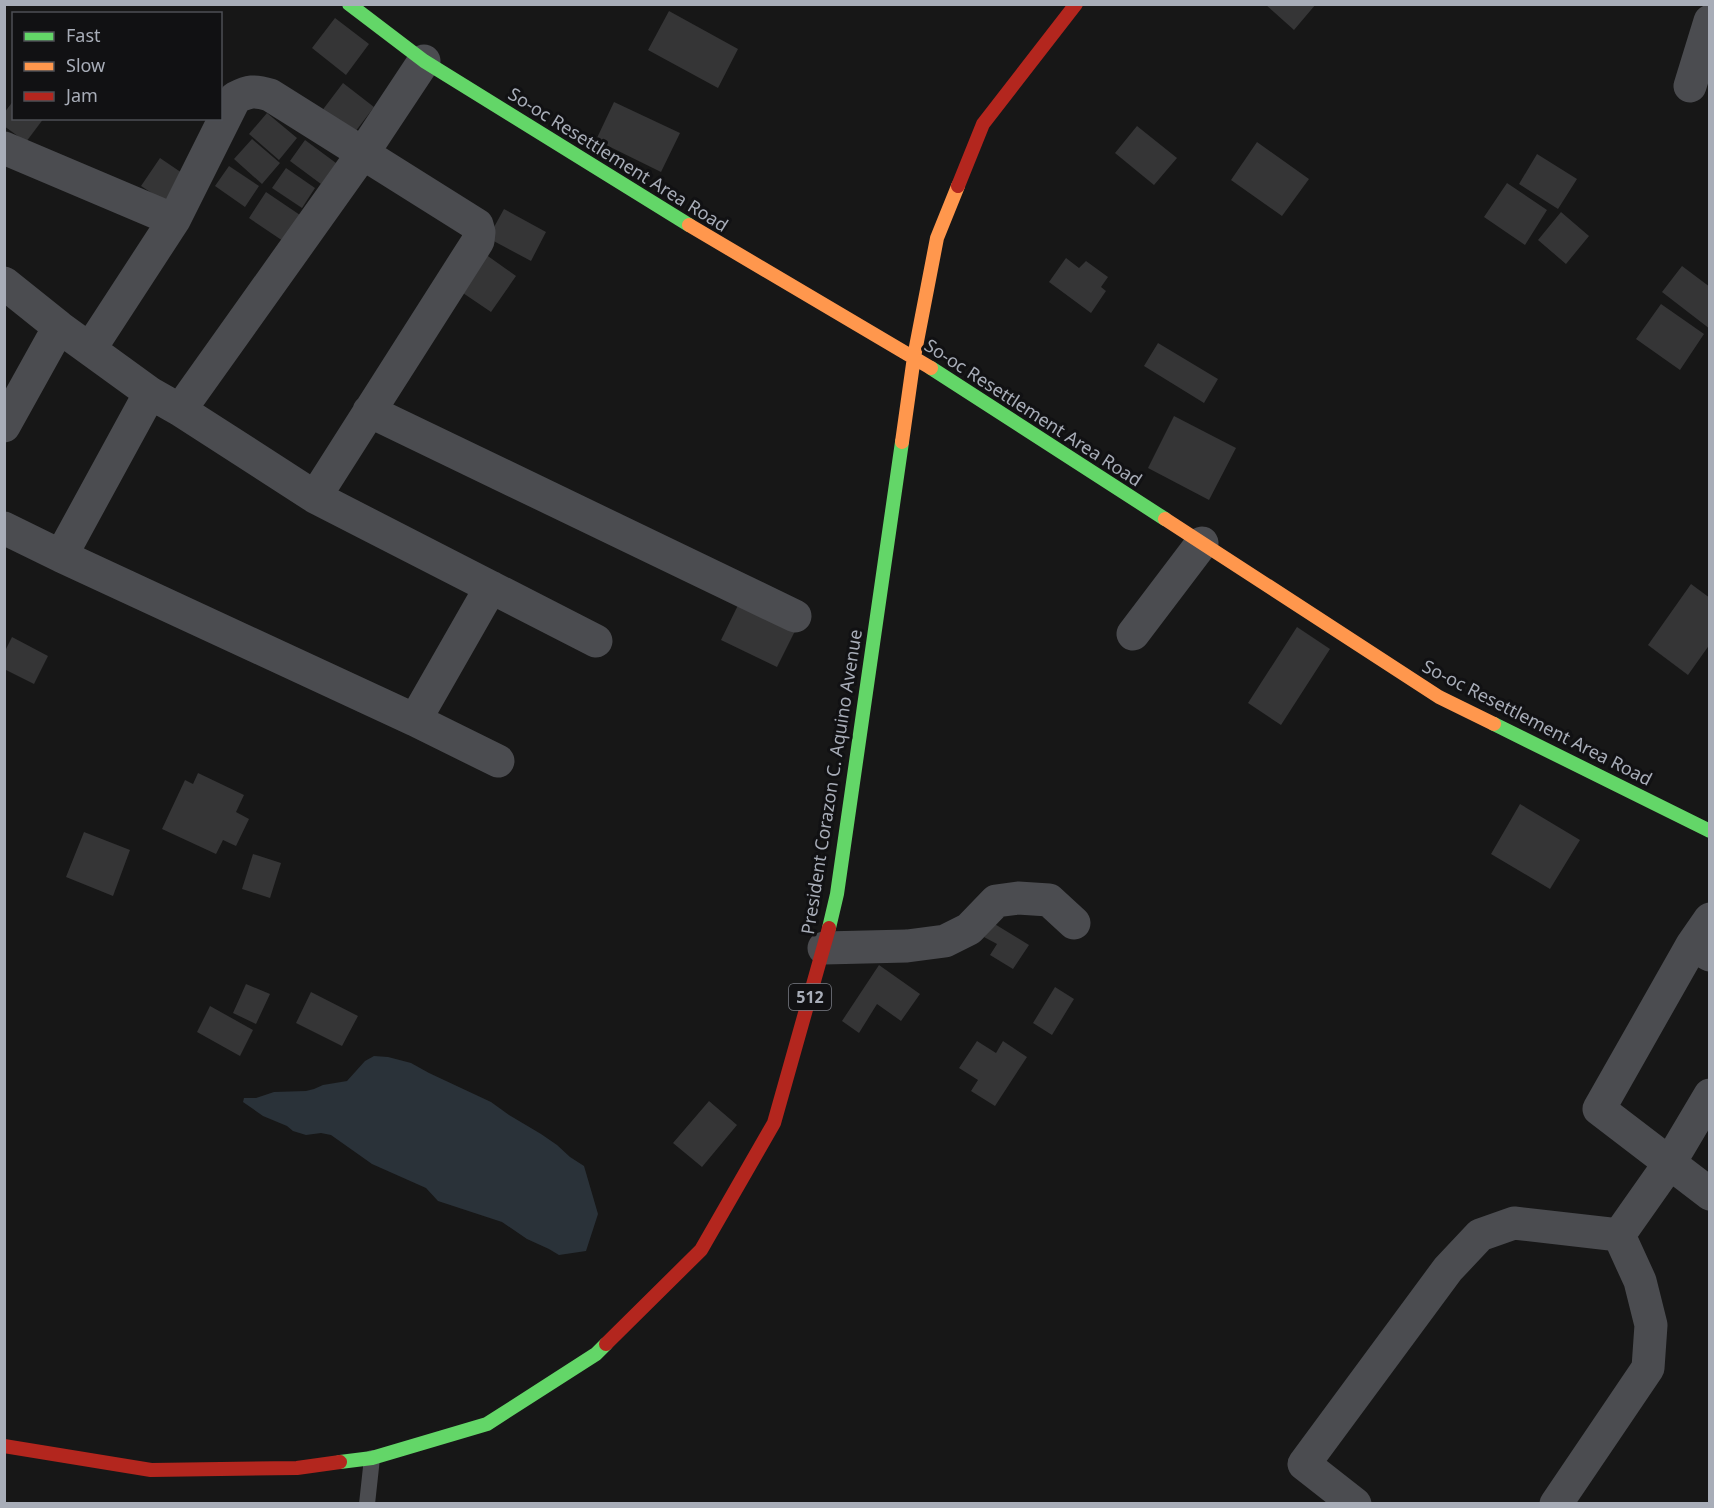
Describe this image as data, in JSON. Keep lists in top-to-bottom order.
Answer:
{
  "streets": {
    "main road": ["So-oc Resettlement Area Road", "President Corazon C. Aquino Avenue", "512"]
  },
  "crossings": [
    ["So-oc Resettlement Area Road", "President Corazon C. Aquino Avenue"]
  ],
  "legend": ["Fast", "Slow", "Jam"]
}
